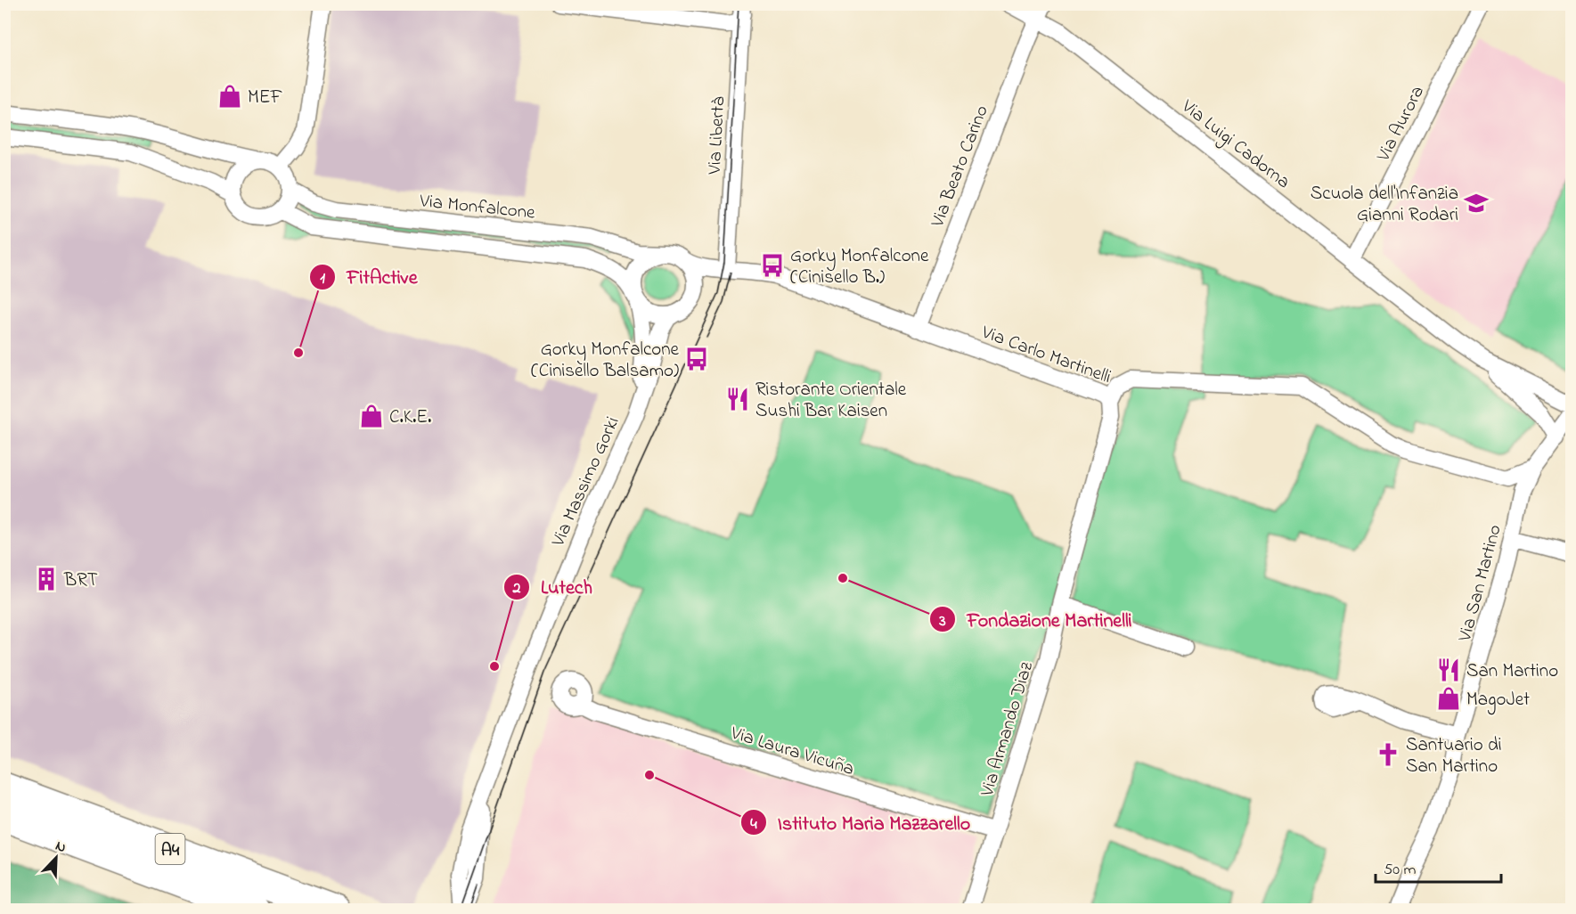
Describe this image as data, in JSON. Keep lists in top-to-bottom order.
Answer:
{
  "streets": {
    "highway": ["A4"],
    "street": [
      "Via Aurora",
      "Via Libertà",
      "Via Luigi Cadorna",
      "Via Beato Carino",
      "Via Monfalcone",
      "Via Carlo Martinelli",
      "Via Massimo Gorki",
      "Via San Martino",
      "Via Armando Diaz",
      "Via Laura Vicuña"
    ]
  },
  "crossings": [
    ["Via Aurora", "Via Luigi Cadorna"],
    ["Via Libertà", "Via Carlo Martinelli"],
    ["Via Luigi Cadorna", "Via Beato Carino"],
    ["Via Beato Carino", "Via Carlo Martinelli"],
    ["Via Monfalcone", "Via Carlo Martinelli"],
    ["Via Monfalcone", "Via Massimo Gorki"],
    ["Via Carlo Martinelli", "Via Massimo Gorki"],
    ["Via Carlo Martinelli", "Via San Martino"],
    ["Via Carlo Martinelli", "Via Armando Diaz"],
    ["Via Armando Diaz", "Via Laura Vicuña"]
  ],
  "places": {
    "shop": ["MEF", "C.K.E.", "MagoJet"],
    "school or university": ["Scuola dell'Infanzia Gianni Rodari"],
    "bus stop": ["Gorky Monfalcone (Cinisello B.)", "Gorky Monfalcone (Cinisello Balsamo)"],
    "other": [
      "FitActive",
      "Fondazione Martinelli",
      "Lutech",
      "Istituto Maria Mazzarello"
    ],
    "restaurant": ["Ristorante Orientale Sushi Bar Kaisen", "San Martino"],
    "building": ["BRT"],
    "church": ["Santuario di San Martino"]
  },
  "scale_bar": "50 m",
  "north": "top right"
}
